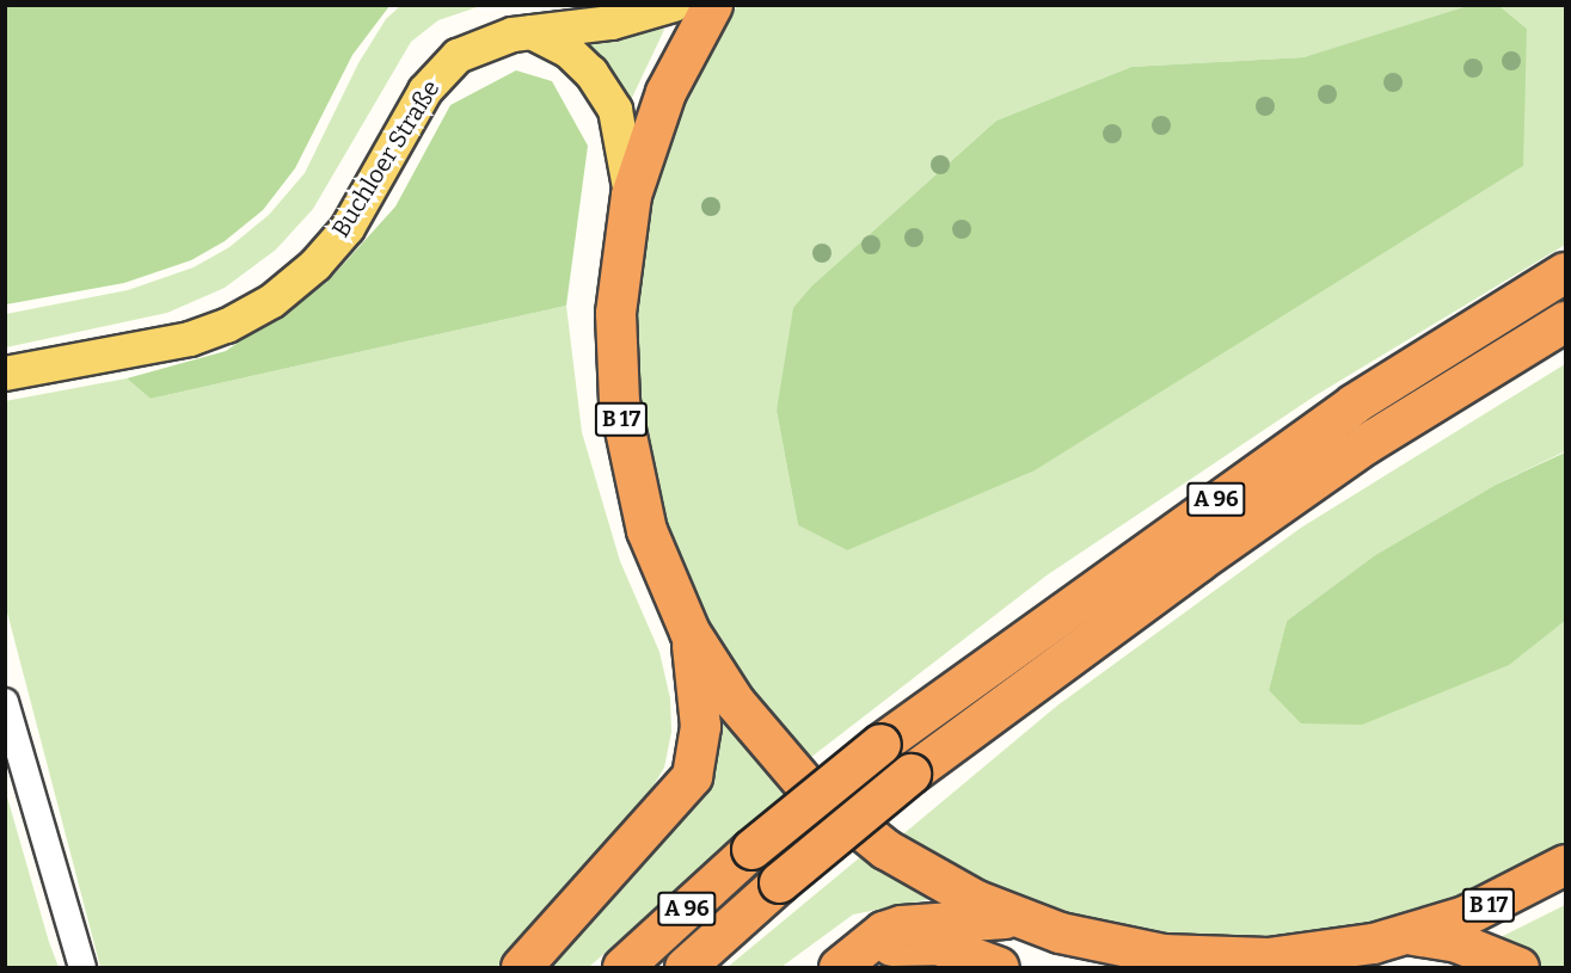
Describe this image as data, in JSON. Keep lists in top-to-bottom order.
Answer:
{
  "streets": {
    "highway": ["B 17", "A 96"],
    "main road": ["Buchloer Straße"]
  }
}
